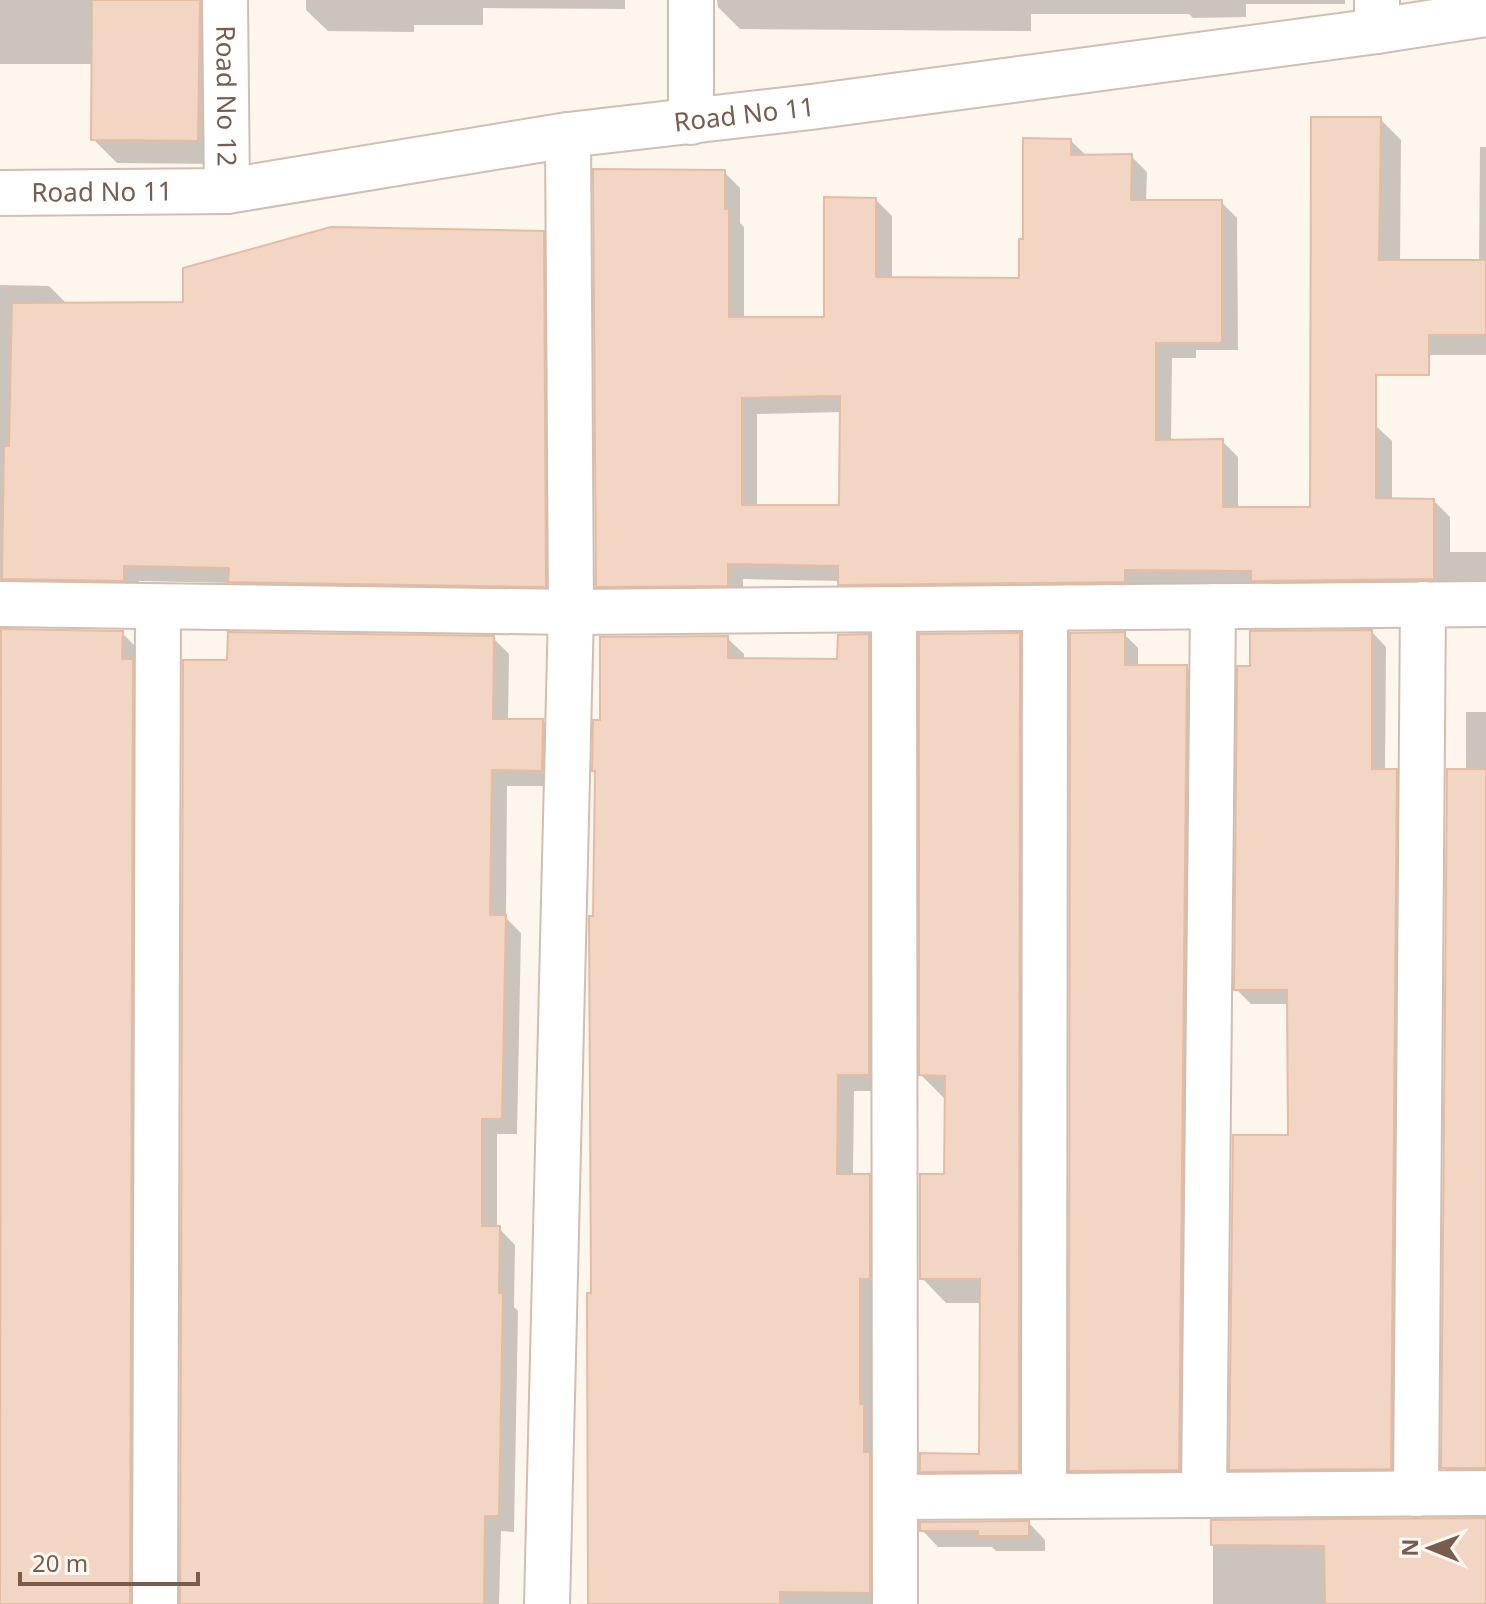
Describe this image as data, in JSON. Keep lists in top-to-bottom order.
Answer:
{
  "streets": {
    "street": ["Road No 12", "Road No 11"]
  },
  "crossings": [
    ["Road No 12", "Road No 11"]
  ],
  "scale_bar": "20 m",
  "north": "left"
}
